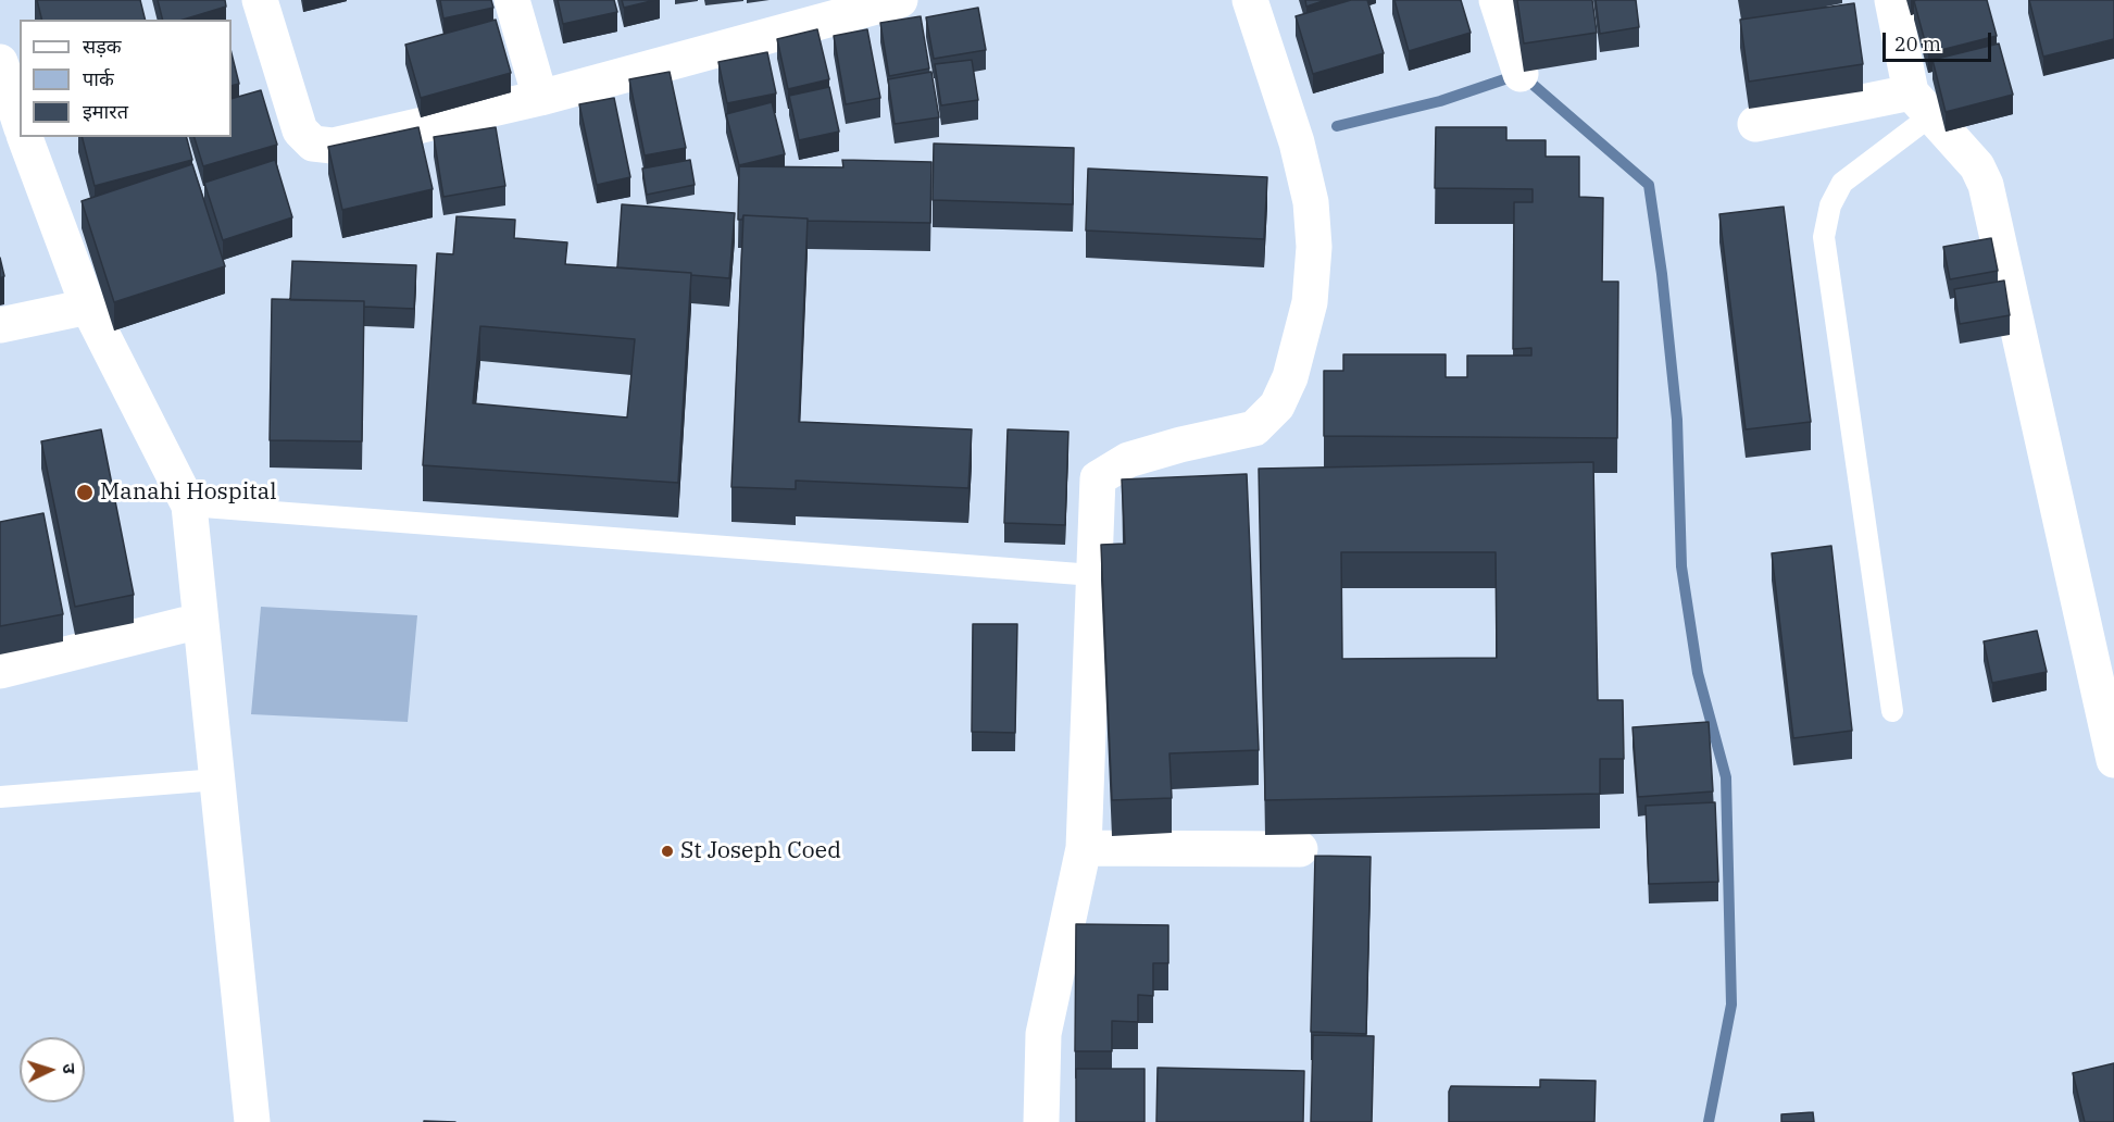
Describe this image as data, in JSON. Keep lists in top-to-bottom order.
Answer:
{
  "places": ["Manahi Hospital", "St Joseph Coed"],
  "legend": ["सड़क", "पार्क", "इमारत"],
  "scale_bar": "20 m",
  "north": "right"
}
